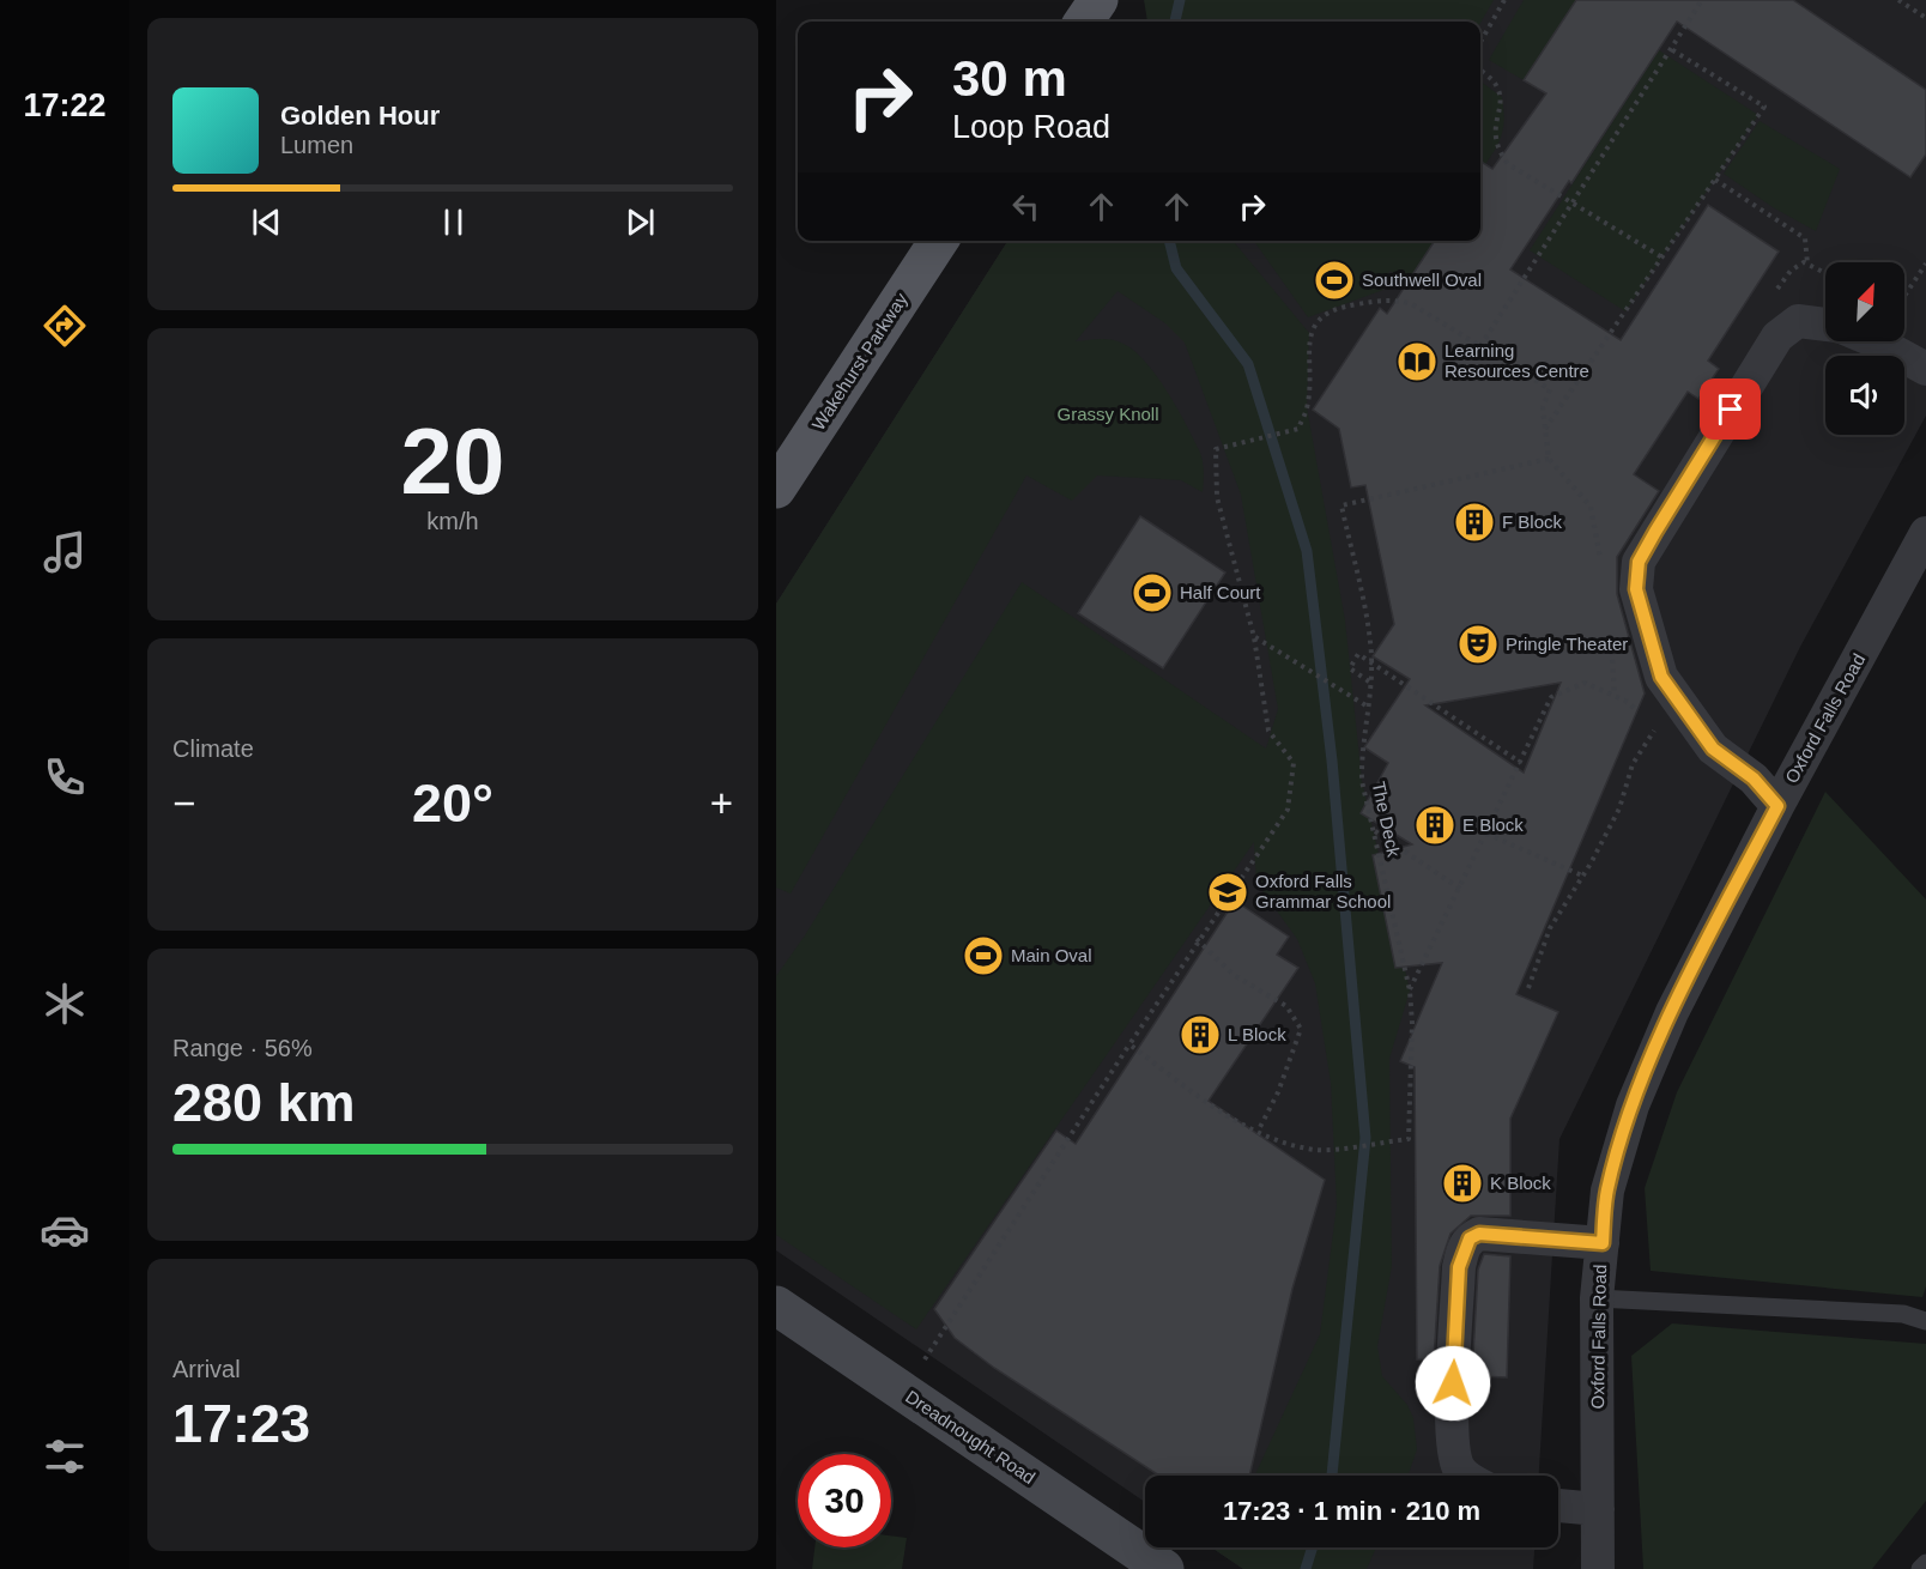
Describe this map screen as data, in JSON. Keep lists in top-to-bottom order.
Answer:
{
  "streets": {
    "main road": ["Wakehurst Parkway"],
    "street": ["Oxford Falls Road", "Dreadnought Road"],
    "path": ["The Deck"]
  },
  "parks": ["Grassy Knoll"],
  "places": {
    "sports": ["Southwell Oval", "Half Court", "Main Oval"],
    "library": ["Learning Resources Centre"],
    "building": [
      "F Block",
      "E Block",
      "L Block",
      "K Block"
    ],
    "theatre": ["Pringle Theater"],
    "school or university": ["Oxford Falls Grammar School"]
  },
  "north": "top right",
  "page": {
    "tabs": "17:22",
    "turn": ["30 m", "Loop Road"],
    "song": ["Golden Hour", "Lumen"],
    "tile": [
      ["20", "km/h"],
      "Climate",
      ["Range · 56%", "280 km"],
      ["Arrival", "17:23"]
    ],
    "heat": ["−", "20°", "+"],
    "limit": "30",
    "trip": "17:23 · 1 min · 210 m"
  }
}
